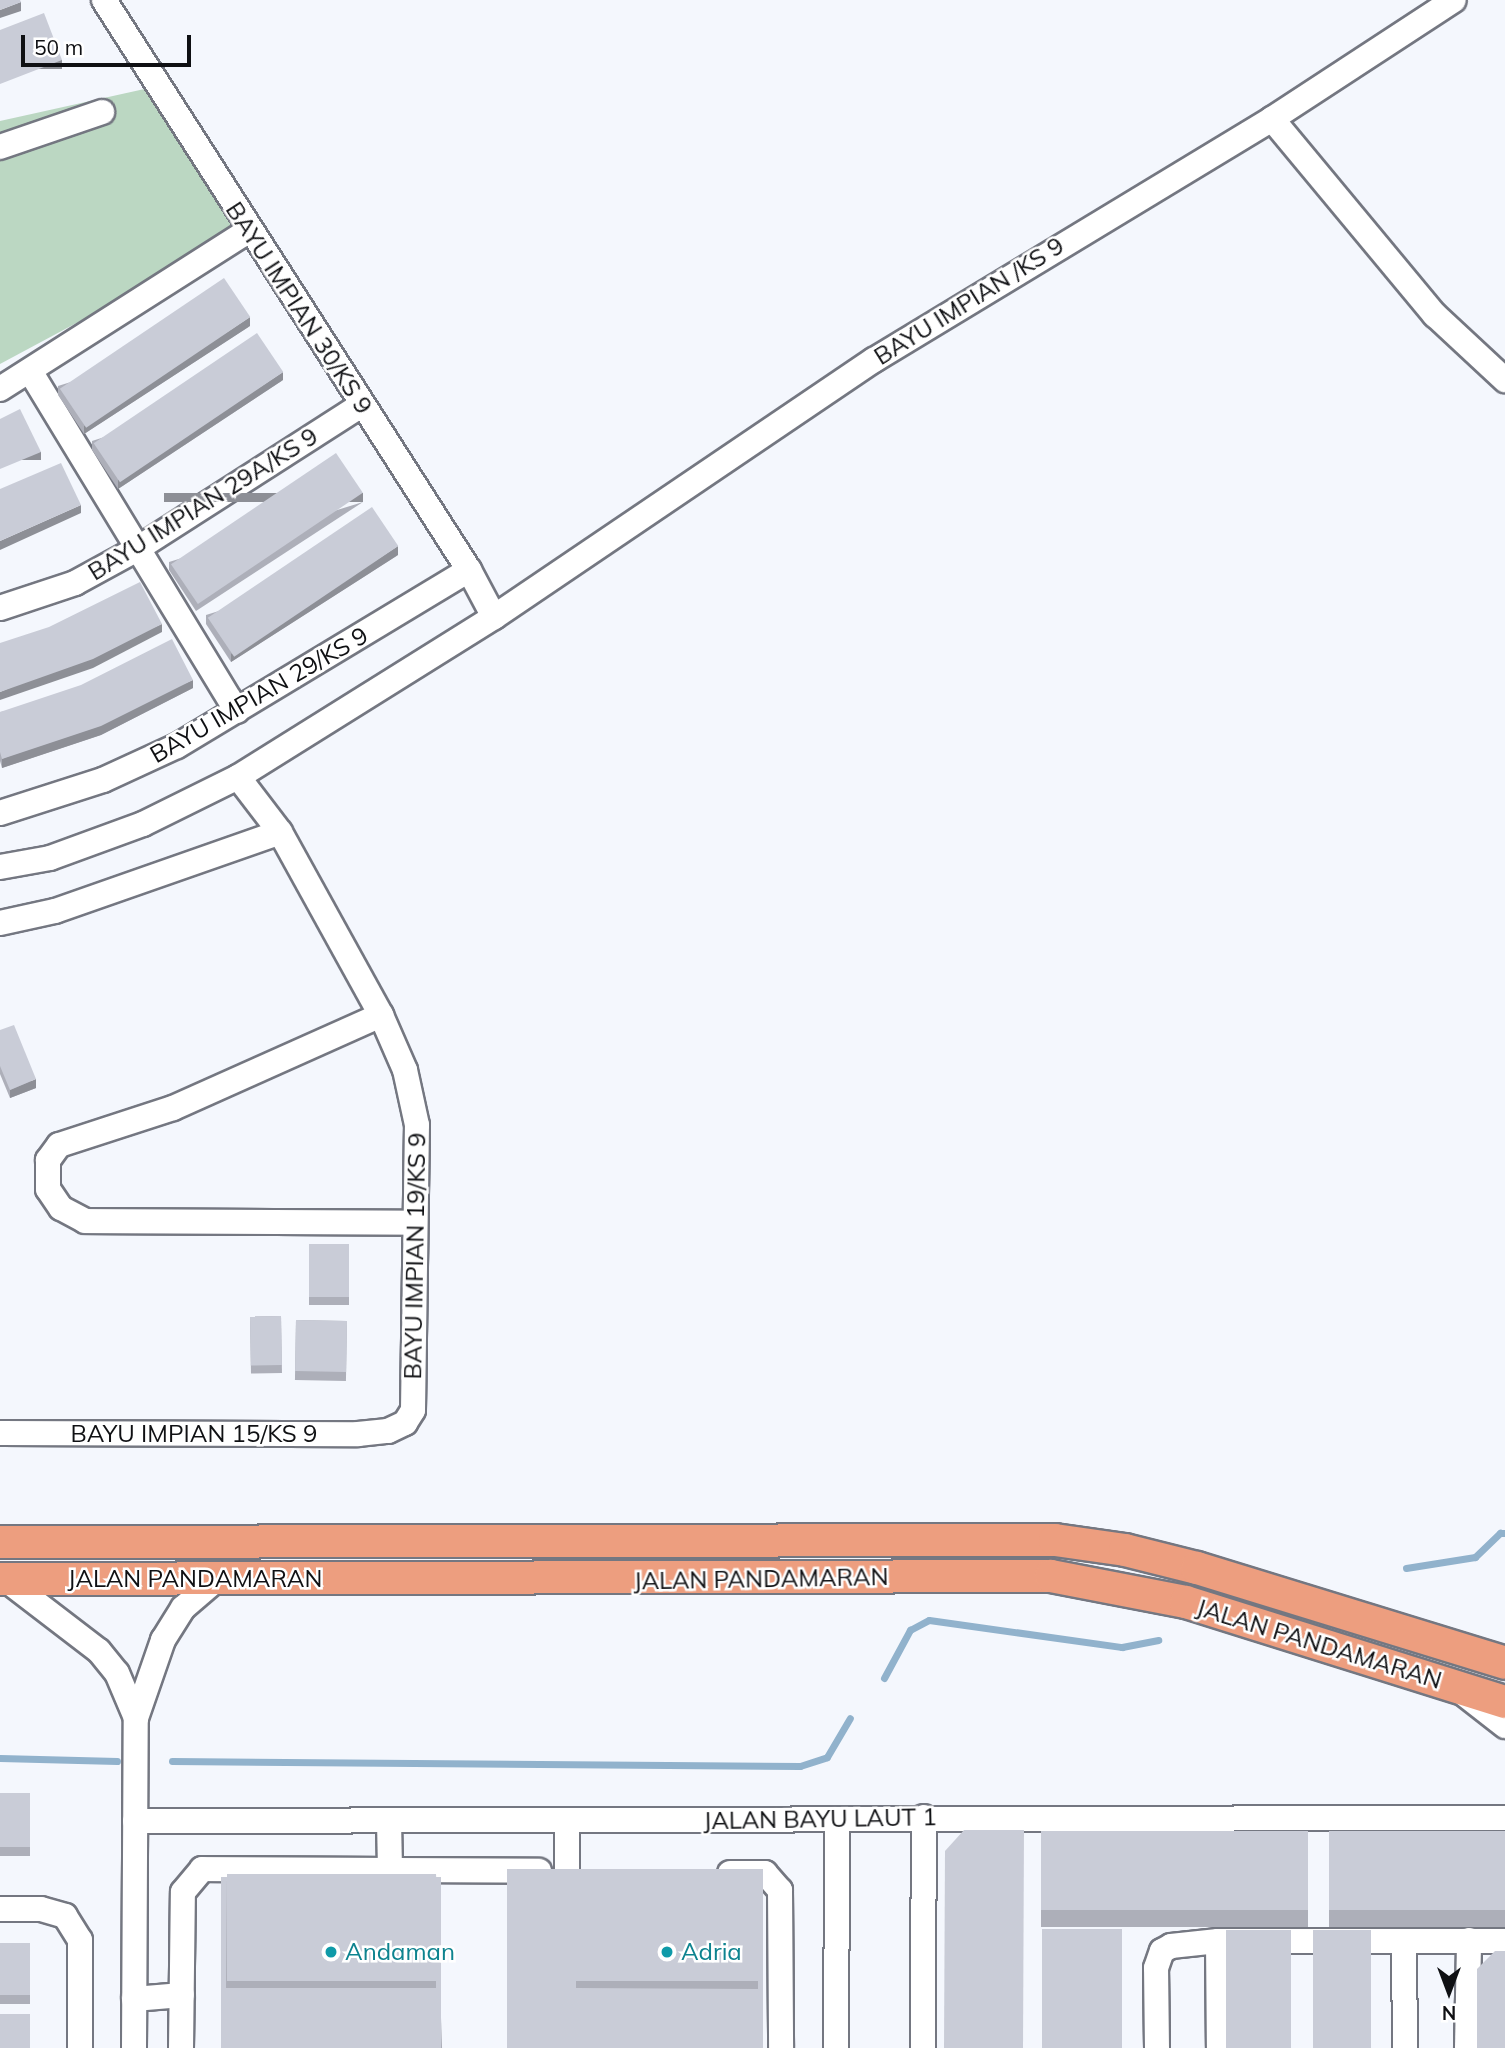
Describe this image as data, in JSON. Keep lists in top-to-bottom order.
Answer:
{
  "streets": {
    "main road": ["JALAN PANDAMARAN"],
    "street": [
      "BAYU IMPIAN /KS 9",
      "BAYU IMPIAN 30/KS 9",
      "BAYU IMPIAN 29A/KS 9",
      "BAYU IMPIAN 29/KS 9",
      "BAYU IMPIAN 19/KS 9",
      "BAYU IMPIAN 15/KS 9",
      "JALAN BAYU LAUT 1"
    ]
  },
  "crossings": [
    ["BAYU IMPIAN /KS 9", "BAYU IMPIAN 30/KS 9"],
    ["BAYU IMPIAN /KS 9", "BAYU IMPIAN 19/KS 9"],
    ["BAYU IMPIAN 30/KS 9", "BAYU IMPIAN 29A/KS 9"],
    ["BAYU IMPIAN 30/KS 9", "BAYU IMPIAN 29/KS 9"],
    ["BAYU IMPIAN 19/KS 9", "BAYU IMPIAN 15/KS 9"]
  ],
  "places": ["Andaman", "Adria"],
  "scale_bar": "50 m",
  "north": "bottom"
}
